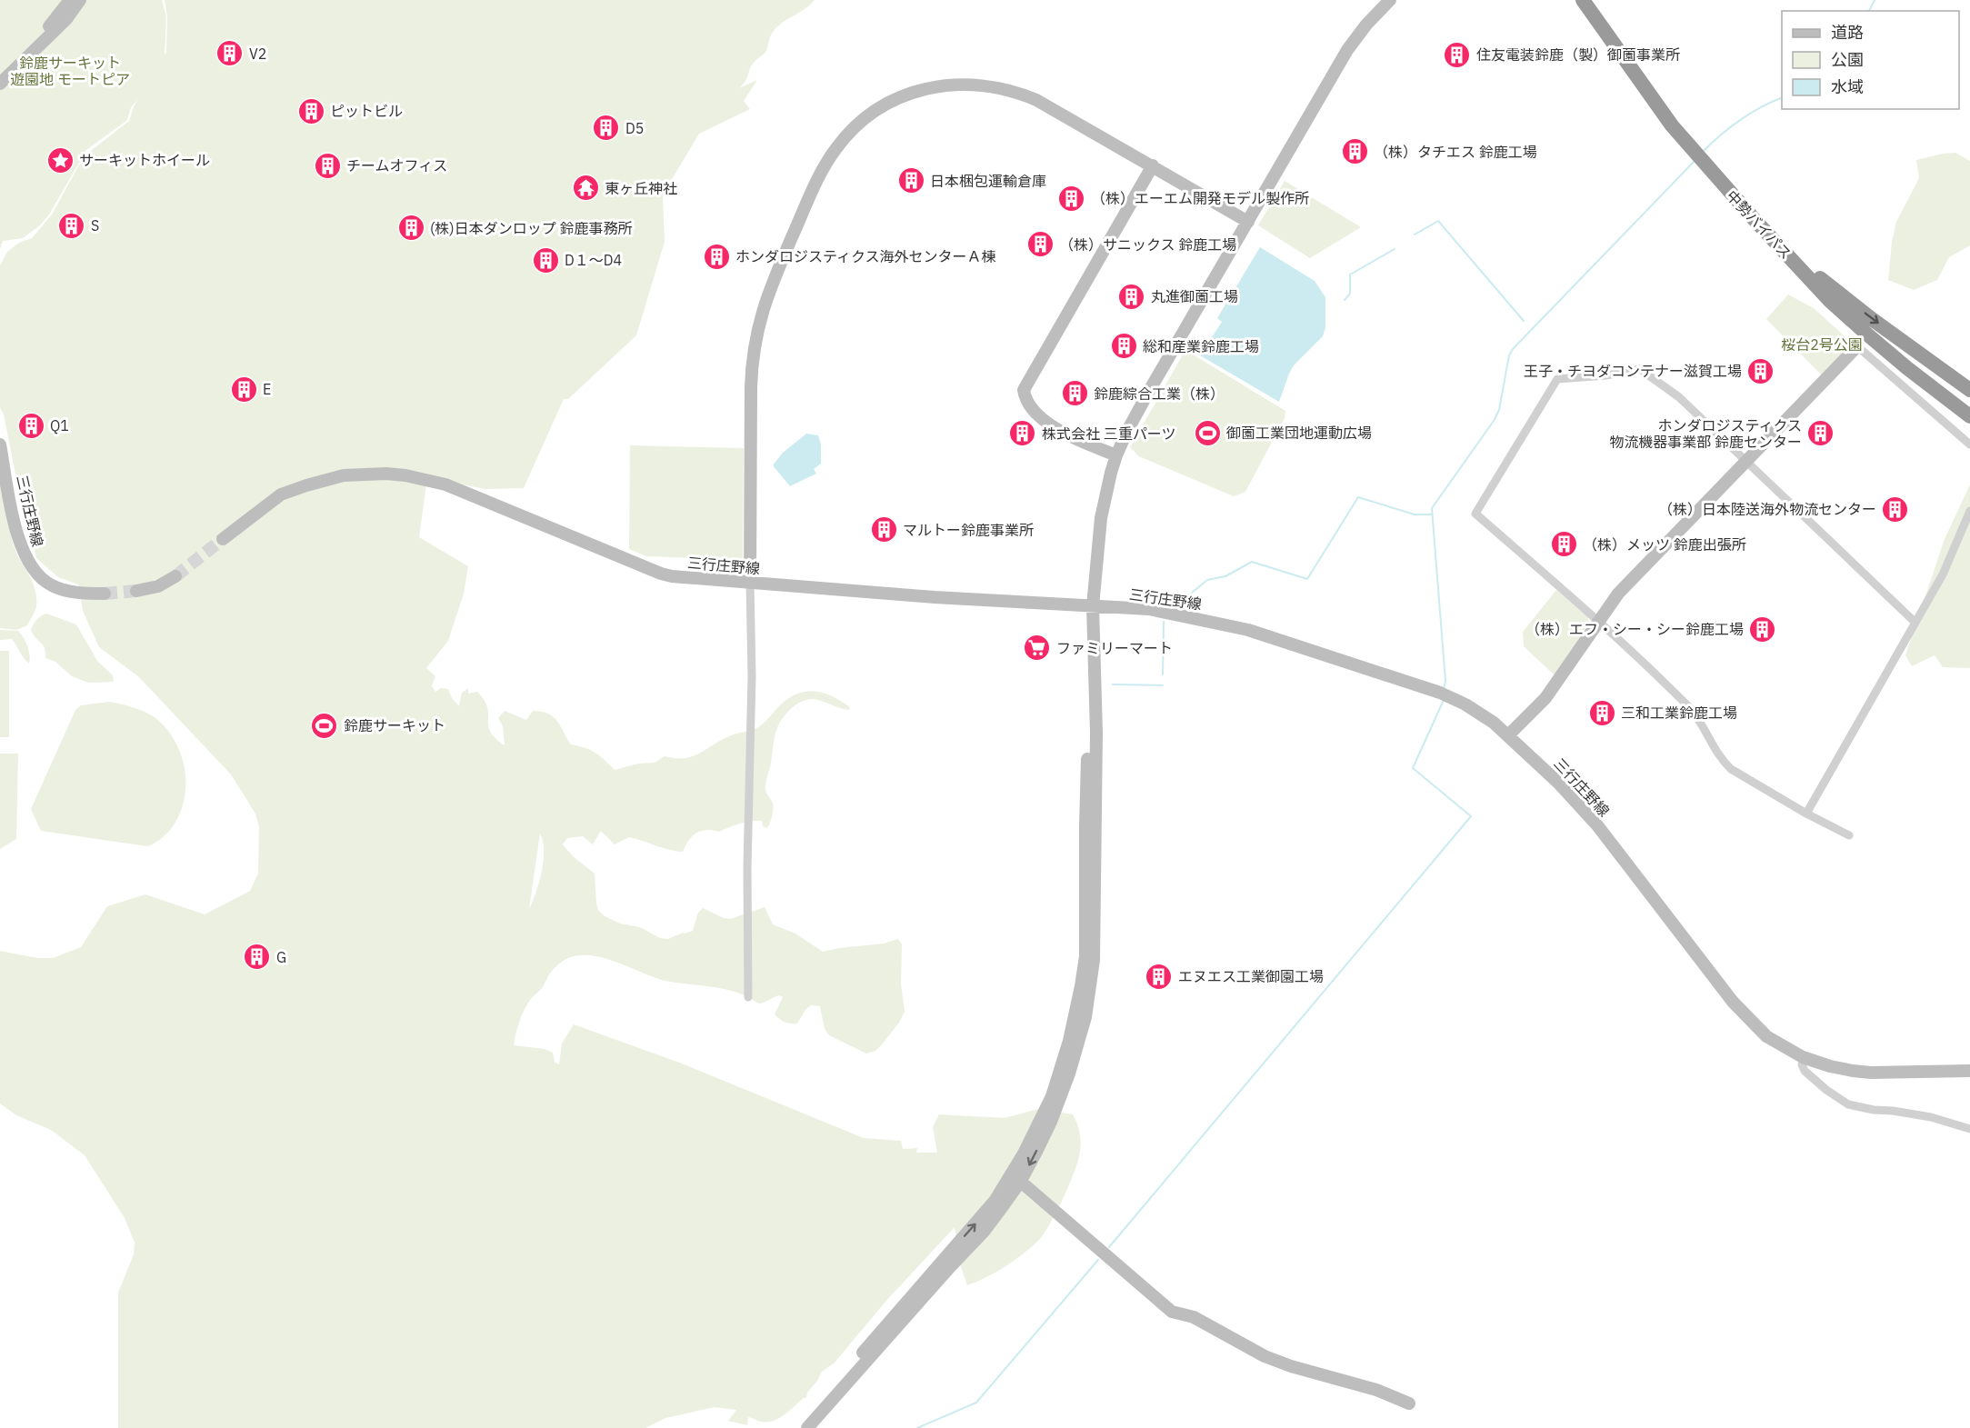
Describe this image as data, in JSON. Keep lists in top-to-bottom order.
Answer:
{
  "streets": {
    "highway": ["中勢バイパス"],
    "street": ["三行庄野線"]
  },
  "parks": ["鈴鹿サーキット 遊園地 モートピア", "桜台2号公園"],
  "places": {
    "building": [
      "V2",
      "住友電装鈴鹿（製）御薗事業所",
      "ピットビル",
      "D5",
      "（株）タチエス 鈴鹿工場",
      "チームオフィス",
      "日本梱包運輸倉庫",
      "（株）エーエム開発モデル製作所",
      "S",
      "(株)日本ダンロップ 鈴鹿事務所",
      "（株）サニックス 鈴鹿工場",
      "ホンダロジスティクス海外センターＡ棟",
      "D１～D4",
      "丸進御薗工場",
      "総和産業鈴鹿工場",
      "王子・チヨダコンテナー滋賀工場",
      "E",
      "鈴鹿綜合工業（株）",
      "Q1",
      "株式会社 三重パーツ",
      "ホンダロジスティクス 物流機器事業部 鈴鹿センター",
      "（株）日本陸送海外物流センター",
      "マルトー鈴鹿事業所",
      "（株）メッツ 鈴鹿出張所",
      "（株）エフ・シー・シー鈴鹿工場",
      "三和工業鈴鹿工場",
      "G",
      "エヌエス工業御園工場"
    ],
    "place": ["サーキットホイール"],
    "temple": ["東ヶ丘神社"],
    "sports": ["御薗工業団地運動広場", "鈴鹿サーキット"],
    "supermarket": ["ファミリーマート"]
  },
  "legend": ["道路", "公園", "水域"]
}
